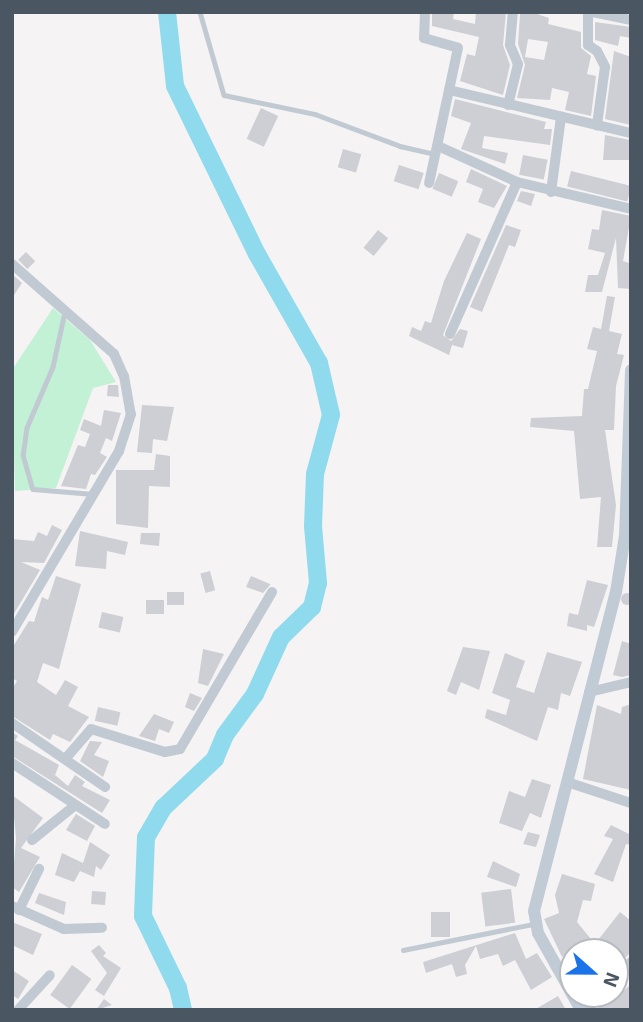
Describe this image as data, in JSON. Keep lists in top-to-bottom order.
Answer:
{
  "north": "right"
}
